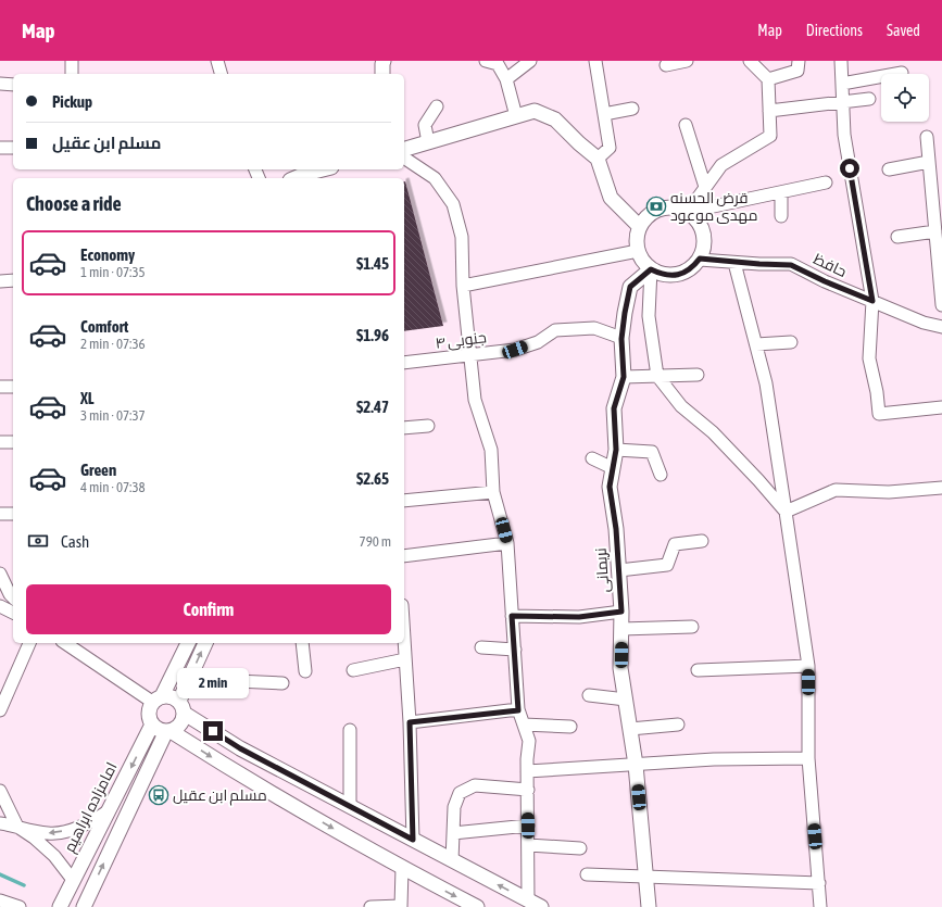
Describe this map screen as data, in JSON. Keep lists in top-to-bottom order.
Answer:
{
  "streets": {
    "street": [
      "حافظ",
      "۴ جنوبی",
      "نریمانی",
      "امامزاده ابراهیم"
    ]
  },
  "crossings": [
    ["حافظ", "نریمانی"],
    ["۴ جنوبی", "نریمانی"]
  ],
  "places": {
    "bank": ["قرض الحسنه مهدی موعود"],
    "bus stop": ["مسلم ابن عقیل"]
  },
  "page": {
    "header": "Map",
    "nav": ["Map", "Directions", "Saved"],
    "banner": ["Pickup", "مسلم ابن عقیل"],
    "heading": "Choose a ride",
    "list": [
      {
        "name": "Economy",
        "note": "1 min · 07:35",
        "value": "$1.45"
      },
      {
        "name": "Comfort",
        "note": "2 min · 07:36",
        "value": "$1.96"
      },
      {
        "name": "XL",
        "note": "3 min · 07:37",
        "value": "$2.47"
      },
      {
        "name": "Green",
        "note": "4 min · 07:38",
        "value": "$2.65"
      }
    ],
    "pay": ["Cash", "790 m"],
    "buttons": "Confirm",
    "bubble": "2 min"
  }
}
